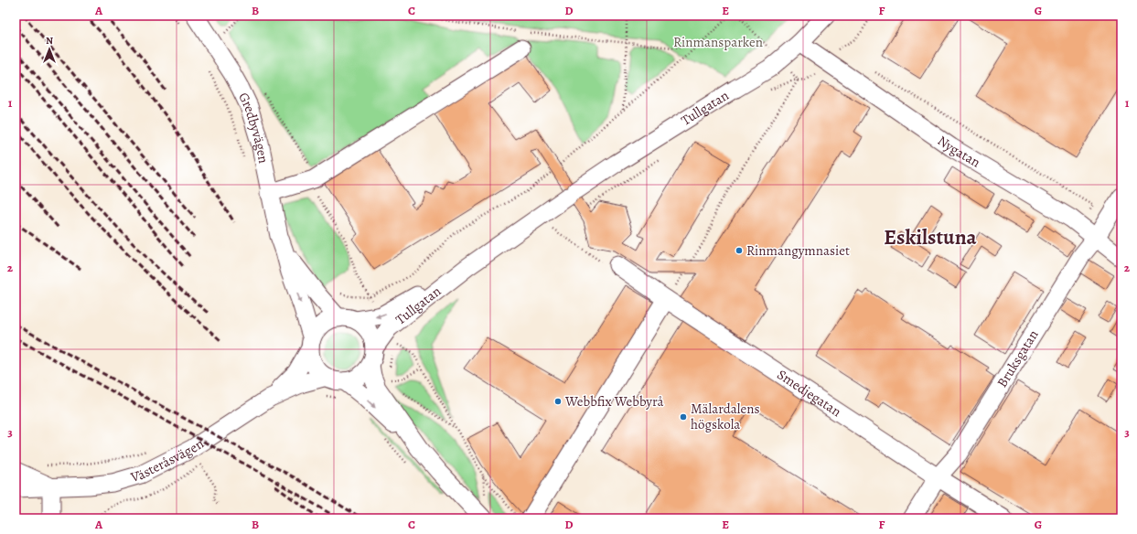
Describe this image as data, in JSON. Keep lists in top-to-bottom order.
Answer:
{
  "streets": {
    "street": [
      "Tullgatan",
      "Gredbyvägen",
      "Nygatan",
      "Bruksgatan",
      "Smedjegatan",
      "Västeråsvägen"
    ]
  },
  "crossings": [
    ["Tullgatan", "Gredbyvägen"],
    ["Tullgatan", "Nygatan"],
    ["Tullgatan", "Västeråsvägen"],
    ["Gredbyvägen", "Västeråsvägen"],
    ["Nygatan", "Bruksgatan"],
    ["Bruksgatan", "Smedjegatan"]
  ],
  "districts": ["Eskilstuna"],
  "parks": ["Rinmansparken"],
  "places": ["Rinmangymnasiet", "Webbfix Webbyrå", "Mälardalens högskola"],
  "north": "top",
  "grid": {
    "columns": [
      "A",
      "B",
      "C",
      "D",
      "E",
      "F",
      "G"
    ],
    "rows": ["1", "2", "3"]
  }
}
